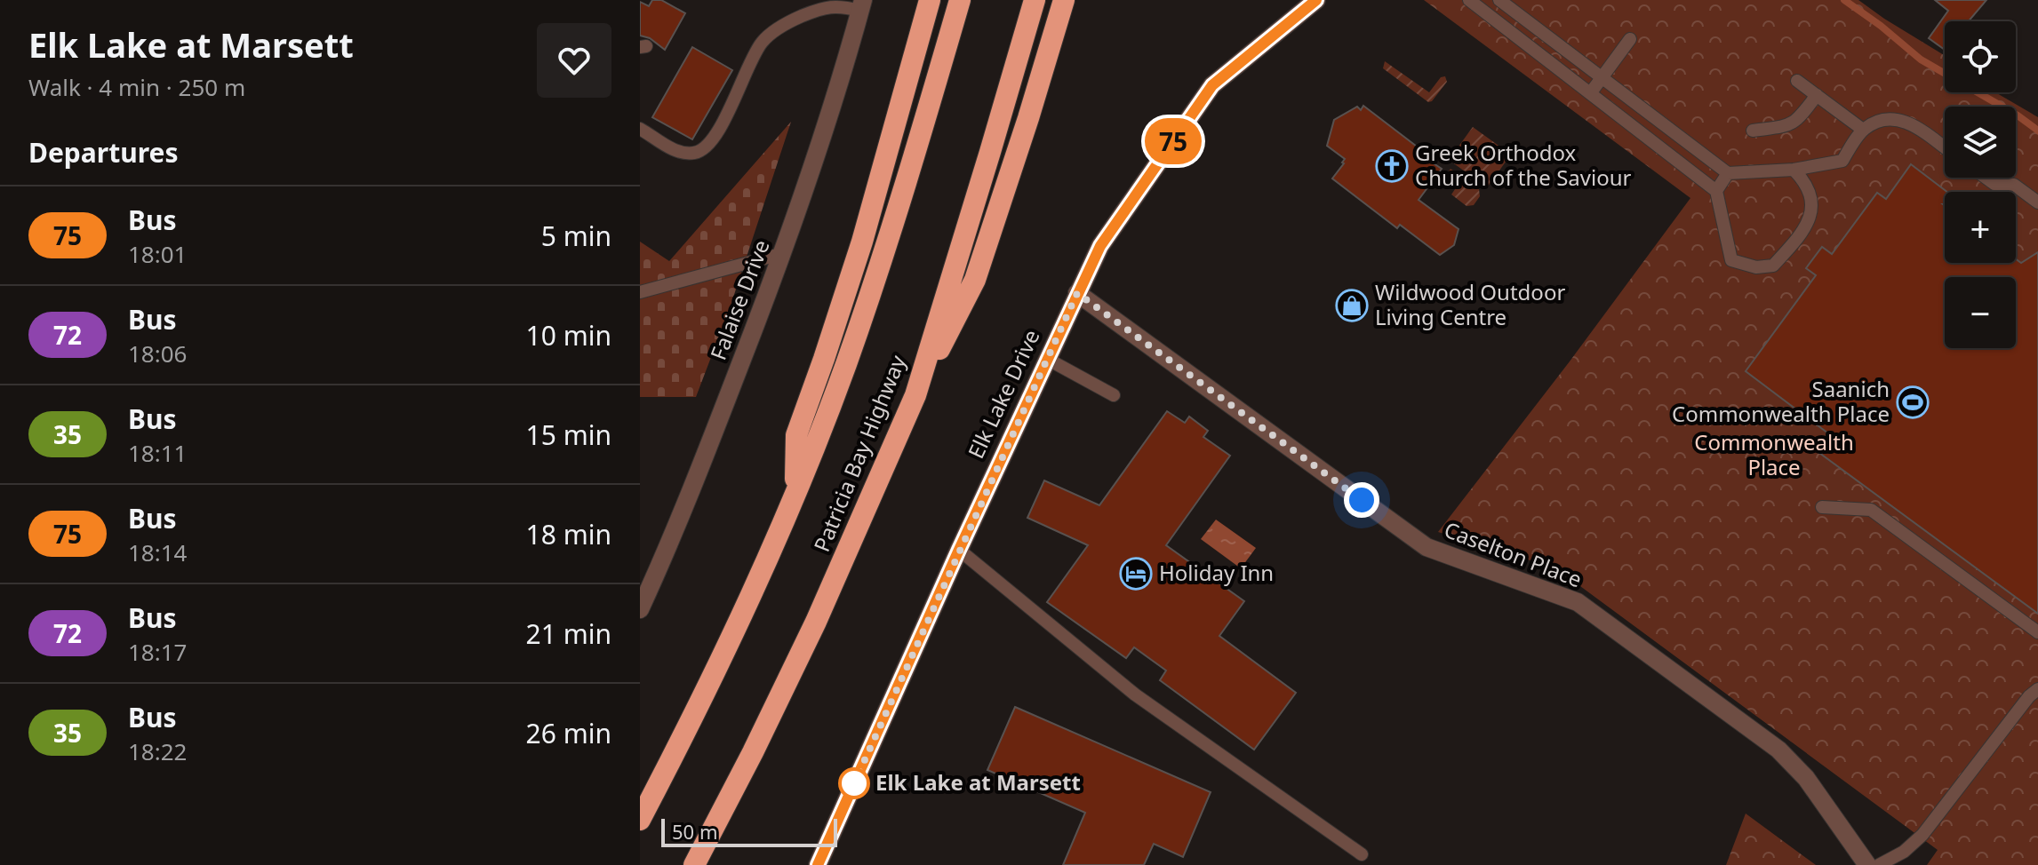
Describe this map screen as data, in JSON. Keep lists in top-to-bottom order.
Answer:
{
  "streets": {
    "highway": ["Patricia Bay Highway"],
    "street": ["Falaise Drive", "Elk Lake Drive", "Caselton Place"]
  },
  "crossings": [
    ["Elk Lake Drive", "Caselton Place"]
  ],
  "parks": ["Commonwealth Place"],
  "places": {
    "church": ["Greek Orthodox Church of the Saviour"],
    "shop": ["Wildwood Outdoor Living Centre"],
    "sports": ["Saanich Commonwealth Place"],
    "hotel": ["Holiday Inn"],
    "other": ["Elk Lake at Marsett"]
  },
  "lines": ["bus line 75"],
  "scale_bar": "50 m",
  "page": {
    "heading": [
      ["Elk Lake at Marsett", "Walk · 4 min · 250 m"],
      "Departures"
    ],
    "on_map": "75",
    "map_buttons": ["+", "−"],
    "list": [
      {
        "mark": "75",
        "name": "Bus",
        "note": "18:01",
        "value": "5 min"
      },
      {
        "mark": "72",
        "name": "Bus",
        "note": "18:06",
        "value": "10 min"
      },
      {
        "mark": "35",
        "name": "Bus",
        "note": "18:11",
        "value": "15 min"
      },
      {
        "mark": "75",
        "name": "Bus",
        "note": "18:14",
        "value": "18 min"
      },
      {
        "mark": "72",
        "name": "Bus",
        "note": "18:17",
        "value": "21 min"
      },
      {
        "mark": "35",
        "name": "Bus",
        "note": "18:22",
        "value": "26 min"
      }
    ],
    "scale": "50 m"
  }
}
